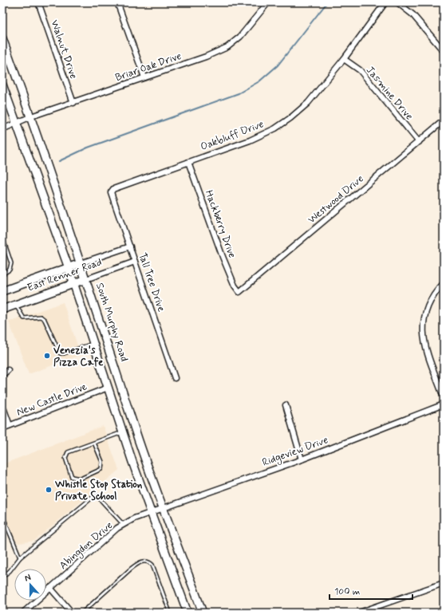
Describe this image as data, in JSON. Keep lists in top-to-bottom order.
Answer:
{
  "streets": {
    "main road": ["East Renner Road", "South Murphy Road"],
    "street": [
      "Walnut Drive",
      "Briar Oak Drive",
      "Jasmine Drive",
      "Oakbluff Drive",
      "Westwood Drive",
      "Hackberry Drive",
      "Tall Tree Drive",
      "New Castle Drive",
      "Ridgeview Drive",
      "Abingdon Drive"
    ]
  },
  "crossings": [
    ["Walnut Drive", "Briar Oak Drive"],
    ["Briar Oak Drive", "South Murphy Road"],
    ["Jasmine Drive", "Oakbluff Drive"],
    ["Jasmine Drive", "Westwood Drive"],
    ["Oakbluff Drive", "Hackberry Drive"],
    ["Oakbluff Drive", "Tall Tree Drive"],
    ["Westwood Drive", "Hackberry Drive"],
    ["East Renner Road", "Tall Tree Drive"],
    ["East Renner Road", "South Murphy Road"],
    ["South Murphy Road", "Ridgeview Drive"],
    ["Ridgeview Drive", "Abingdon Drive"]
  ],
  "places": ["Venezia's Pizza Cafe", "Whistle Stop Station Private School"],
  "scale_bar": "100 m",
  "north": "top"
}
